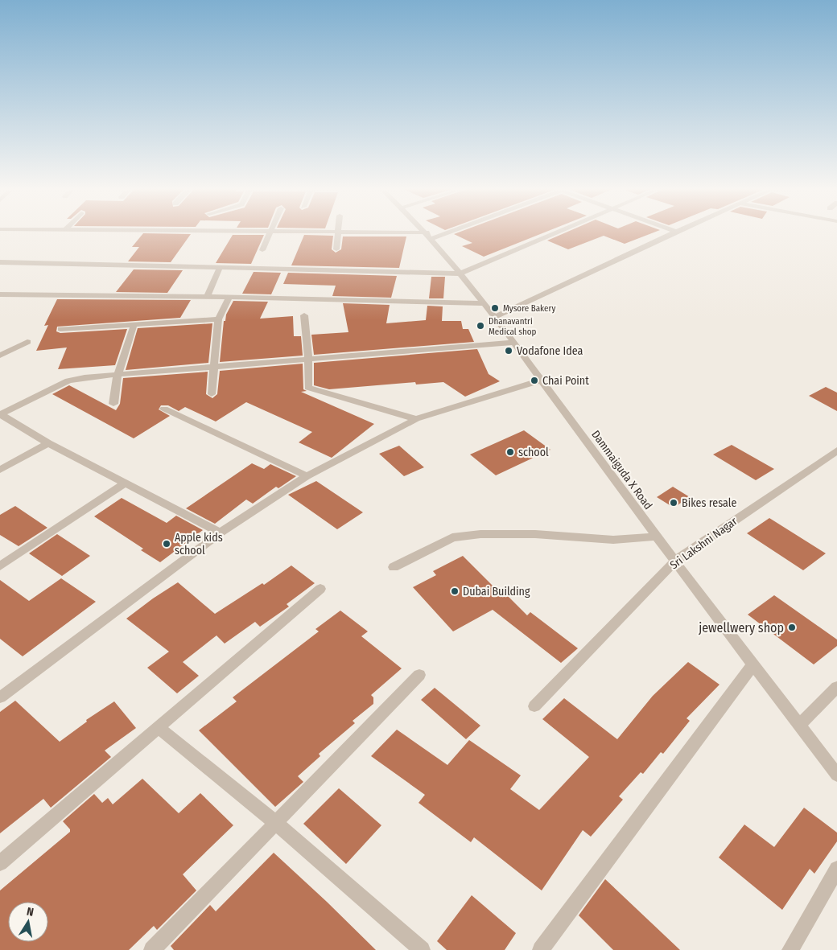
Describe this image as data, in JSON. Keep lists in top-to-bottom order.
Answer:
{
  "streets": {
    "street": ["Dammaiguda X Road", "Sri Lakshni Nagar"]
  },
  "crossings": [
    ["Dammaiguda X Road", "Sri Lakshni Nagar"]
  ],
  "places": [
    "Mysore Bakery",
    "Dhanavantri Medical shop",
    "Vodafone Idea",
    "Chai Point",
    "school",
    "Bikes resale",
    "Apple kids school",
    "Dubai Building",
    "jewellwery shop"
  ],
  "north": "top"
}
